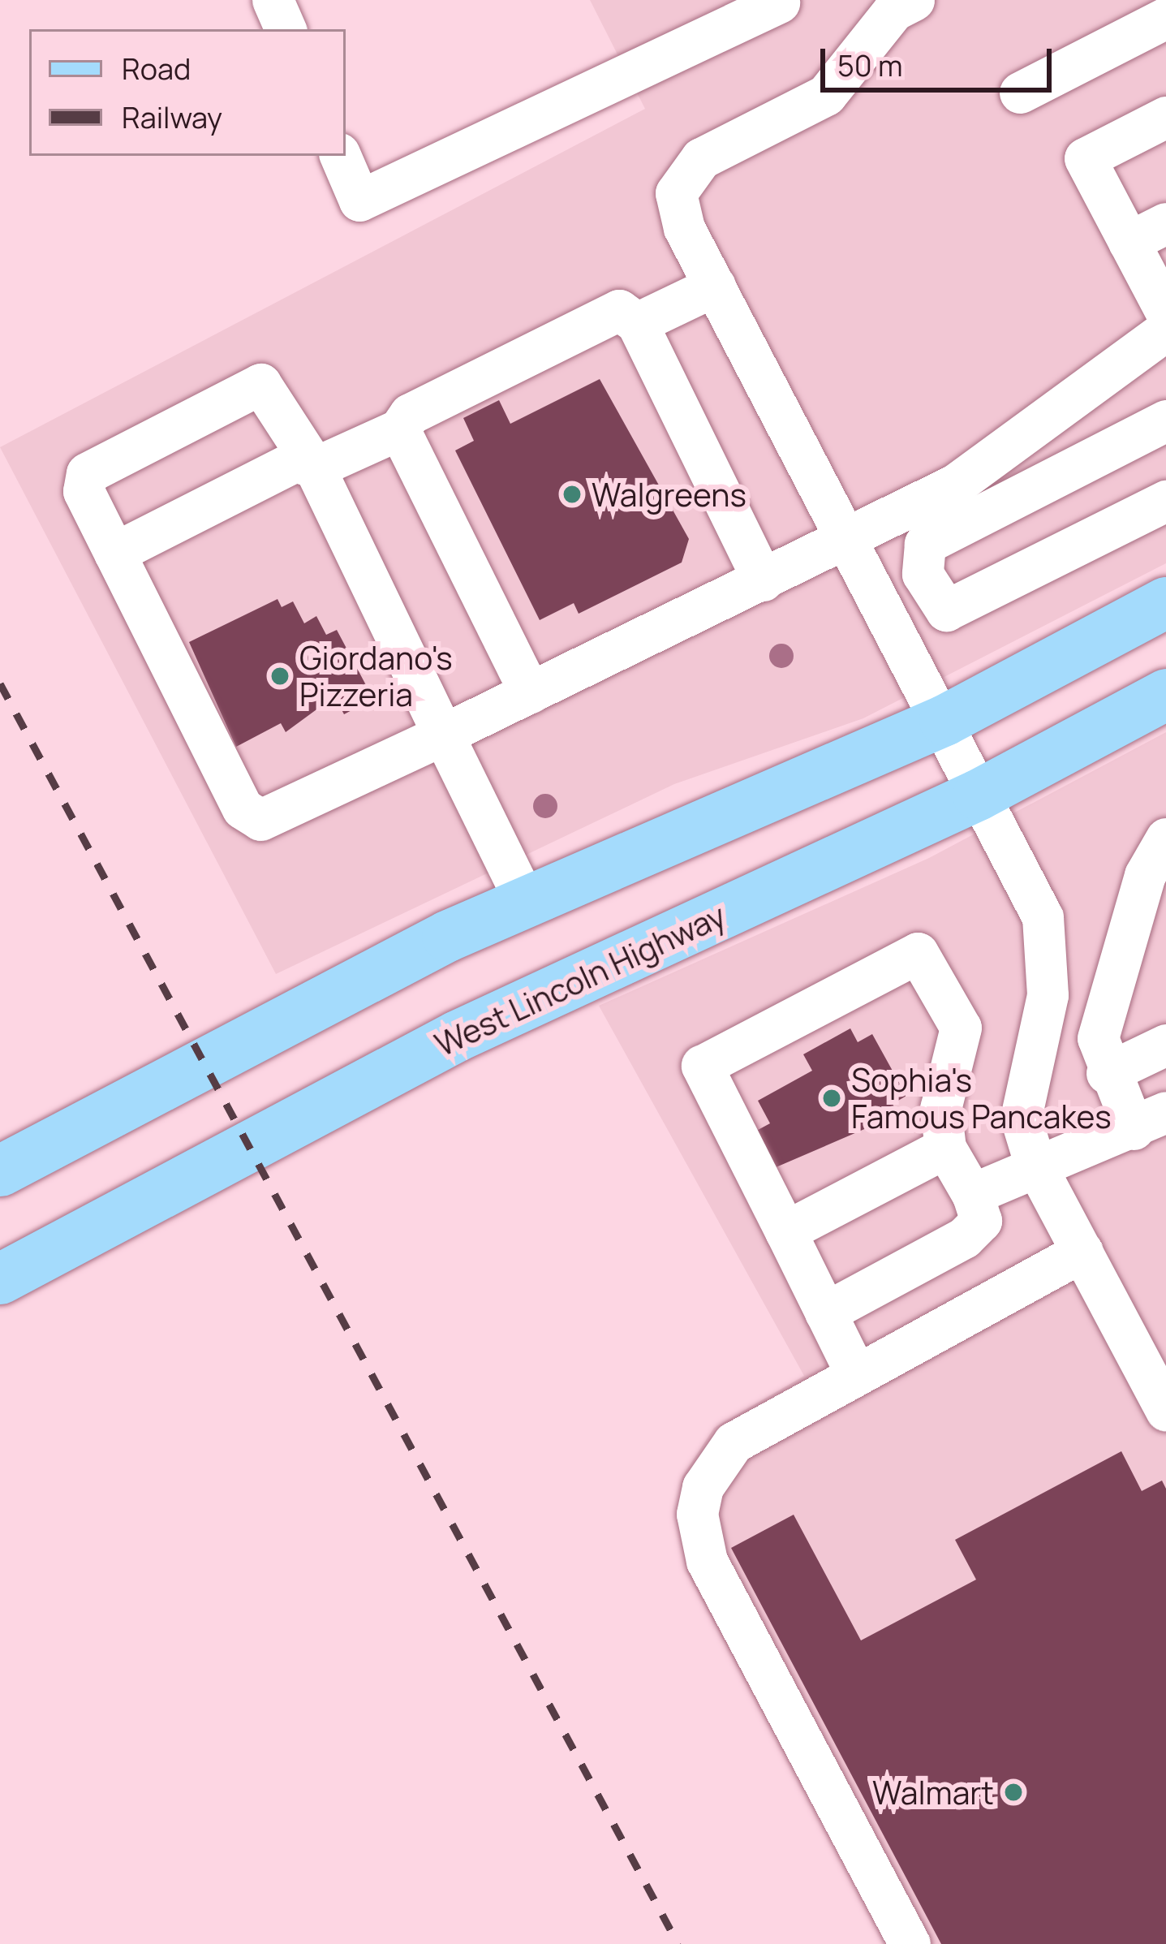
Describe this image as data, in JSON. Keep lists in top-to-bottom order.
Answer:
{
  "streets": {
    "main road": ["West Lincoln Highway"]
  },
  "places": [
    "Walgreens",
    "Giordano's Pizzeria",
    "Sophia's Famous Pancakes",
    "Walmart"
  ],
  "legend": ["Road", "Railway"],
  "scale_bar": "50 m"
}
